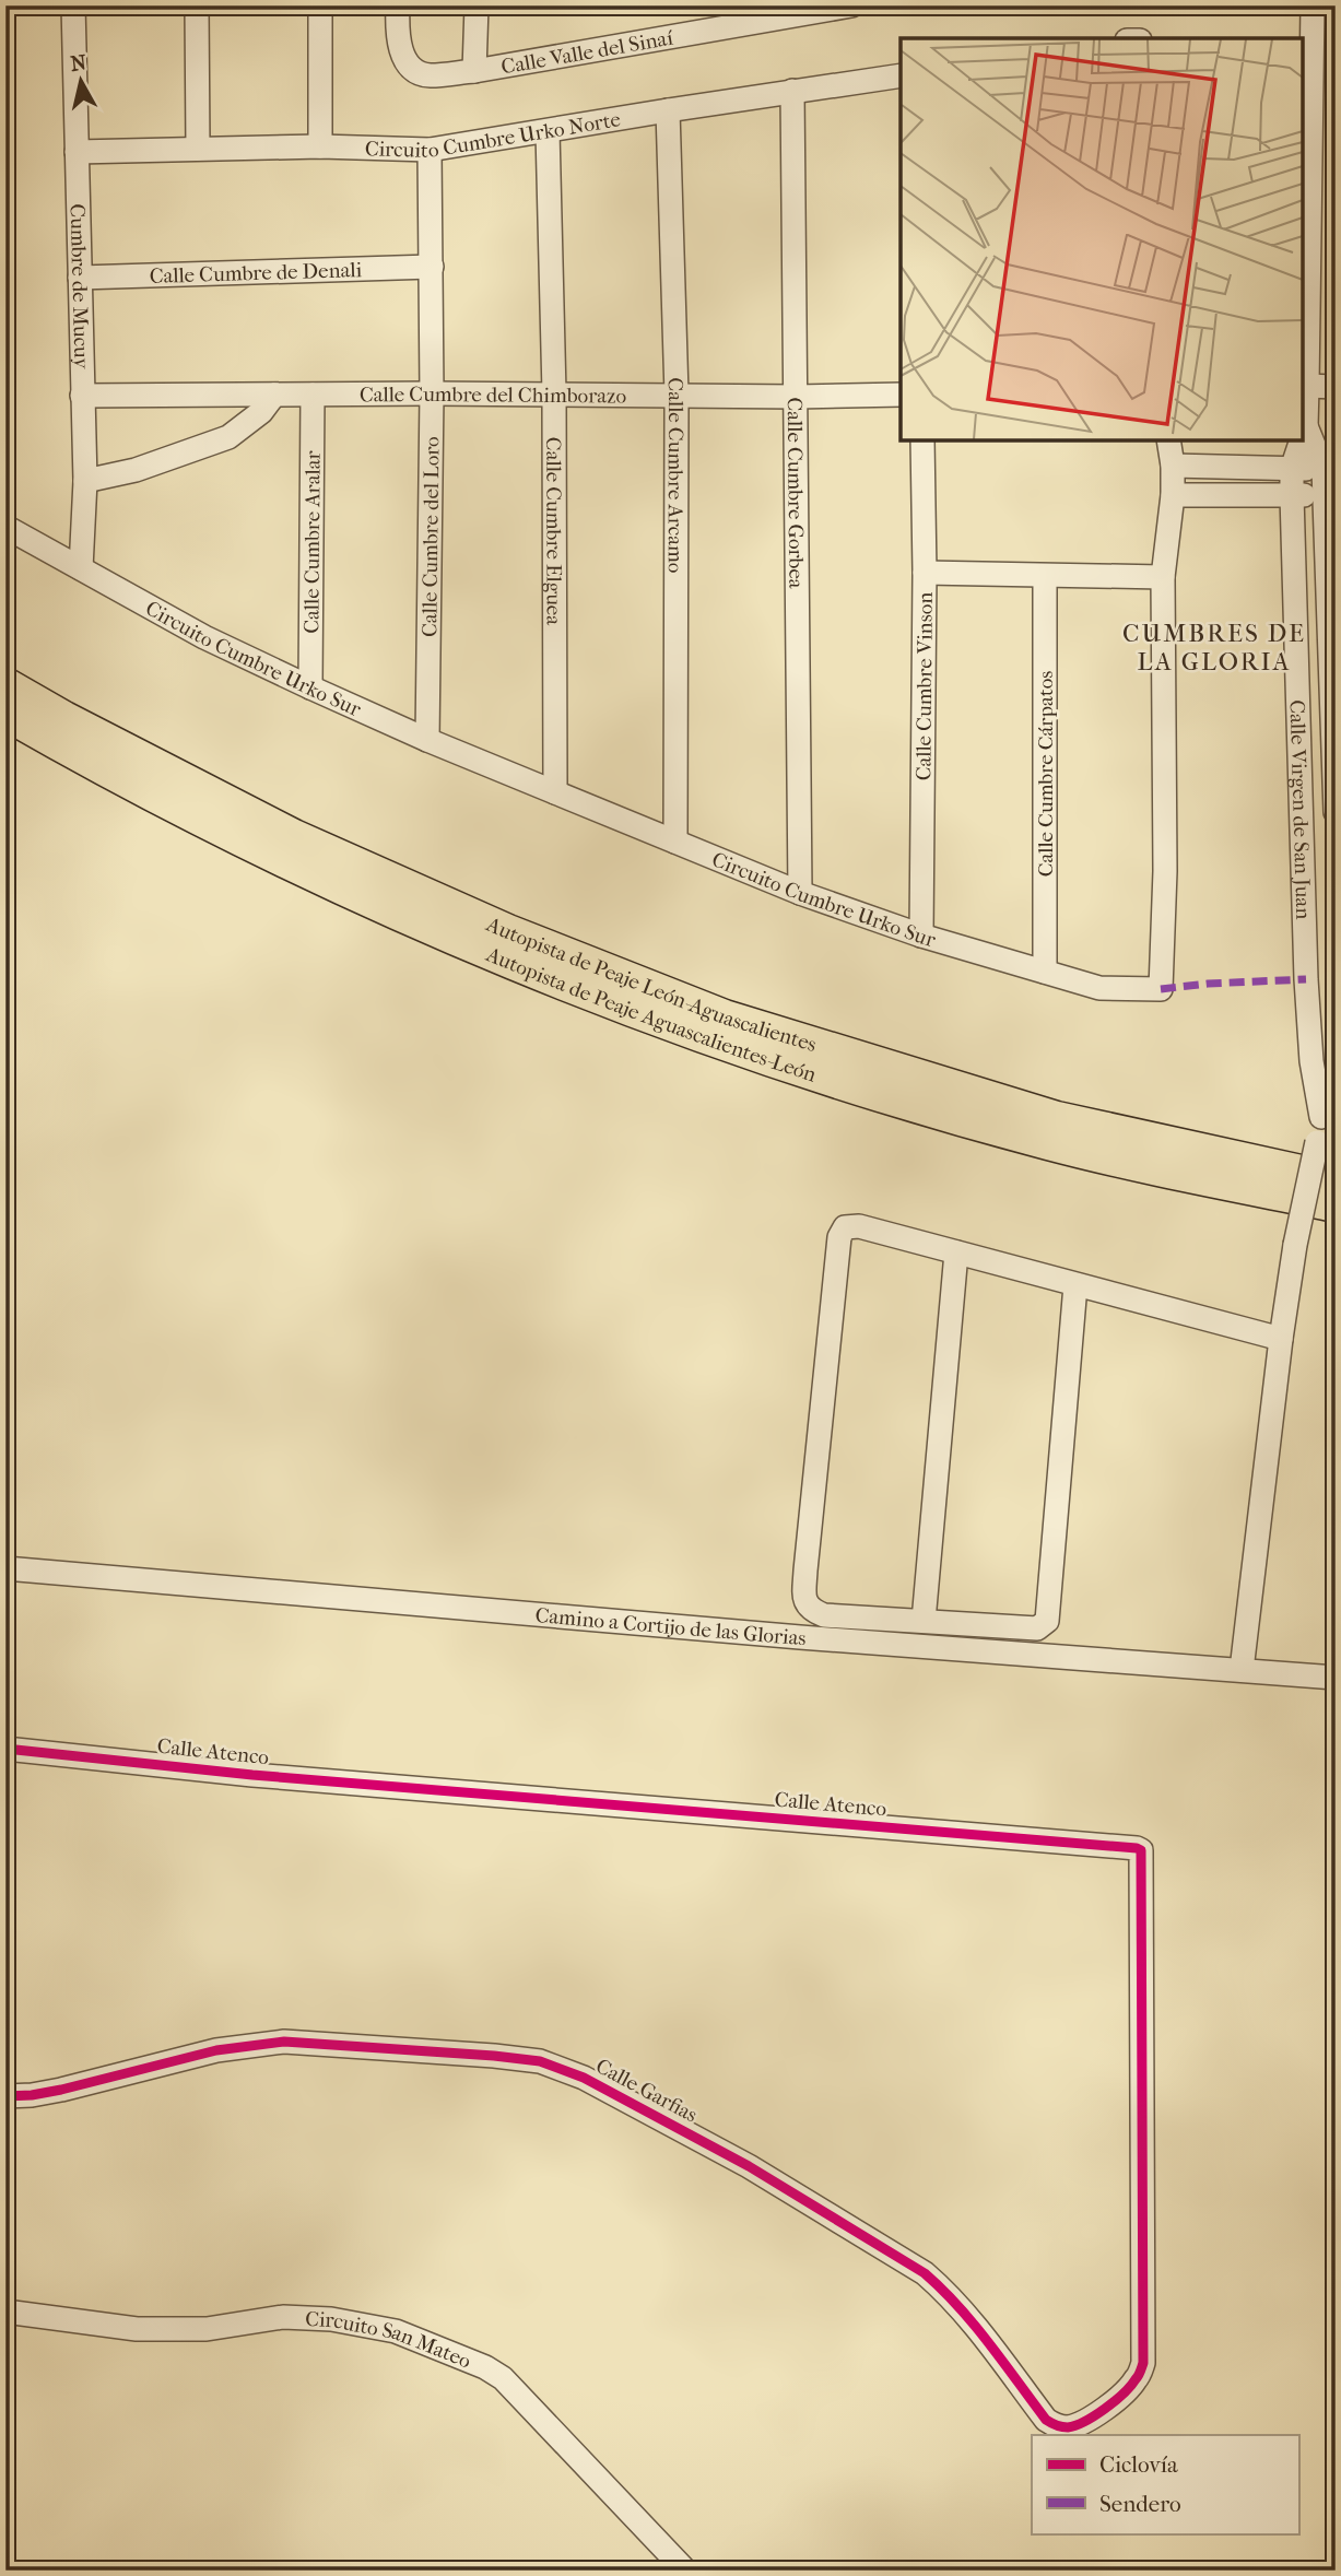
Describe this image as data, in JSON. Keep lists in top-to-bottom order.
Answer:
{
  "streets": {
    "highway": ["Autopista de Peaje León-Aguascalientes", "Autopista de Peaje Aguascalientes-León"],
    "street": [
      "Calle Valle del Sinaí",
      "Circuito Cumbre Urko Norte",
      "Calle Cumbre de Denali",
      "Cumbre de Mucuy",
      "Calle Cumbre del Chimborazo",
      "Calle Cumbre Arcamo",
      "Calle Cumbre Gorbea",
      "Calle Cumbre Elguea",
      "Calle Cumbre del Loro",
      "Calle Cumbre Aralar",
      "Circuito Cumbre Urko Sur",
      "Calle Cumbre Vinson",
      "Calle Cumbre Cárpatos",
      "Calle Virgen de San Juan",
      "Camino a Cortijo de las Glorias",
      "Calle Atenco",
      "Calle Garfias",
      "Circuito San Mateo"
    ]
  },
  "crossings": [
    ["Circuito Cumbre Urko Norte", "Cumbre de Mucuy"],
    ["Circuito Cumbre Urko Norte", "Calle Cumbre Arcamo"],
    ["Circuito Cumbre Urko Norte", "Calle Cumbre Gorbea"],
    ["Circuito Cumbre Urko Norte", "Calle Cumbre Elguea"],
    ["Circuito Cumbre Urko Norte", "Calle Cumbre del Loro"],
    ["Calle Cumbre de Denali", "Cumbre de Mucuy"],
    ["Calle Cumbre de Denali", "Calle Cumbre del Loro"],
    ["Cumbre de Mucuy", "Calle Cumbre del Chimborazo"],
    ["Cumbre de Mucuy", "Circuito Cumbre Urko Sur"],
    ["Calle Cumbre del Chimborazo", "Calle Cumbre Arcamo"],
    ["Calle Cumbre del Chimborazo", "Calle Cumbre Gorbea"],
    ["Calle Cumbre del Chimborazo", "Calle Cumbre Elguea"],
    ["Calle Cumbre del Chimborazo", "Calle Cumbre del Loro"],
    ["Calle Cumbre del Chimborazo", "Calle Cumbre Aralar"],
    ["Calle Cumbre Arcamo", "Circuito Cumbre Urko Sur"],
    ["Calle Cumbre Gorbea", "Circuito Cumbre Urko Sur"],
    ["Calle Cumbre Elguea", "Circuito Cumbre Urko Sur"],
    ["Calle Cumbre del Loro", "Circuito Cumbre Urko Sur"],
    ["Calle Cumbre Aralar", "Circuito Cumbre Urko Sur"],
    ["Circuito Cumbre Urko Sur", "Calle Cumbre Vinson"],
    ["Circuito Cumbre Urko Sur", "Calle Cumbre Cárpatos"],
    ["Calle Atenco", "Calle Garfias"]
  ],
  "districts": ["CUMBRES DE LA GLORIA"],
  "legend": ["Ciclovía", "Sendero"],
  "north": "top"
}
